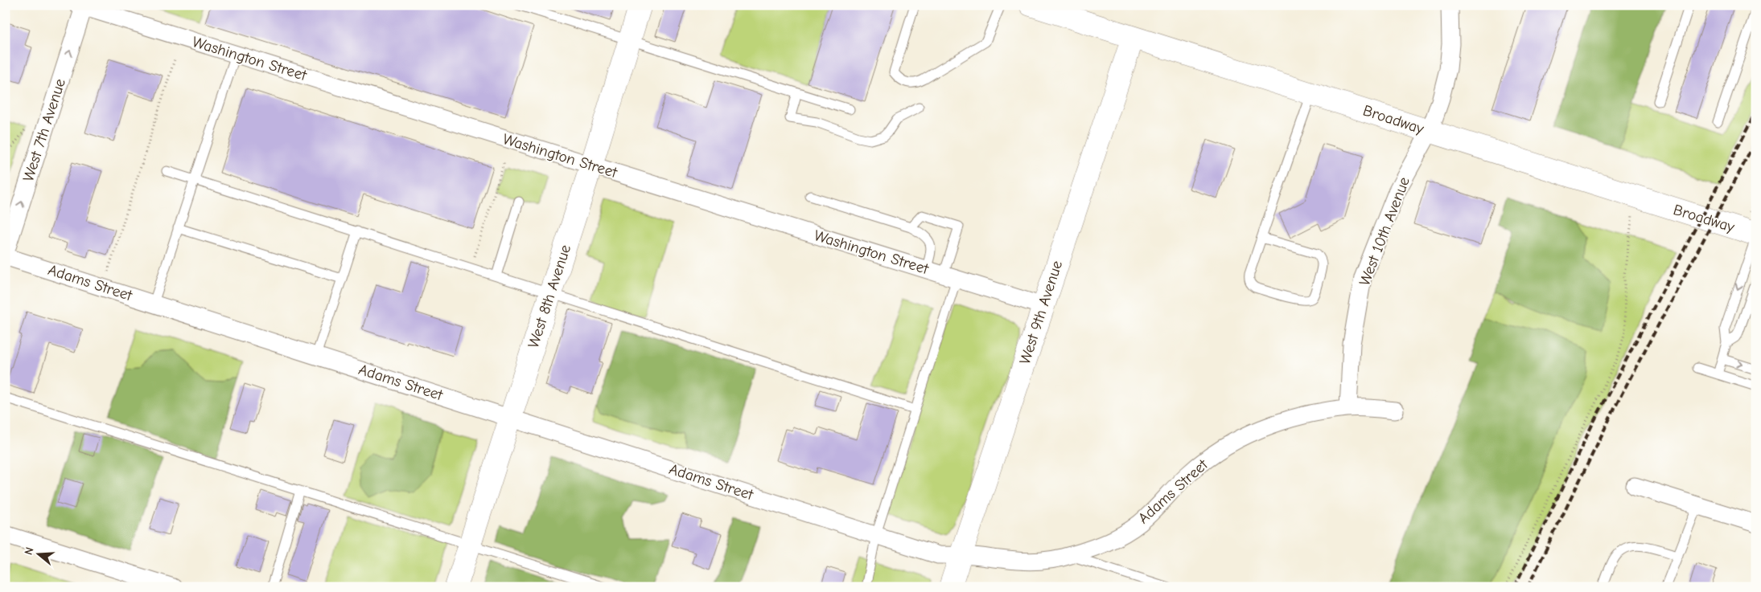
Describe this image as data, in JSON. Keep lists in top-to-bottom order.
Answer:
{
  "streets": {
    "street": [
      "Washington Street",
      "Broadway",
      "West 7th Avenue",
      "West 10th Avenue",
      "Adams Street",
      "West 8th Avenue",
      "West 9th Avenue"
    ]
  },
  "crossings": [
    ["Washington Street", "West 7th Avenue"],
    ["Washington Street", "West 8th Avenue"],
    ["Washington Street", "West 9th Avenue"],
    ["Broadway", "West 10th Avenue"],
    ["Broadway", "West 9th Avenue"],
    ["West 7th Avenue", "Adams Street"],
    ["West 10th Avenue", "Adams Street"],
    ["Adams Street", "West 8th Avenue"],
    ["Adams Street", "West 9th Avenue"]
  ],
  "one_way": ["West 7th Avenue"],
  "north": "left"
}
